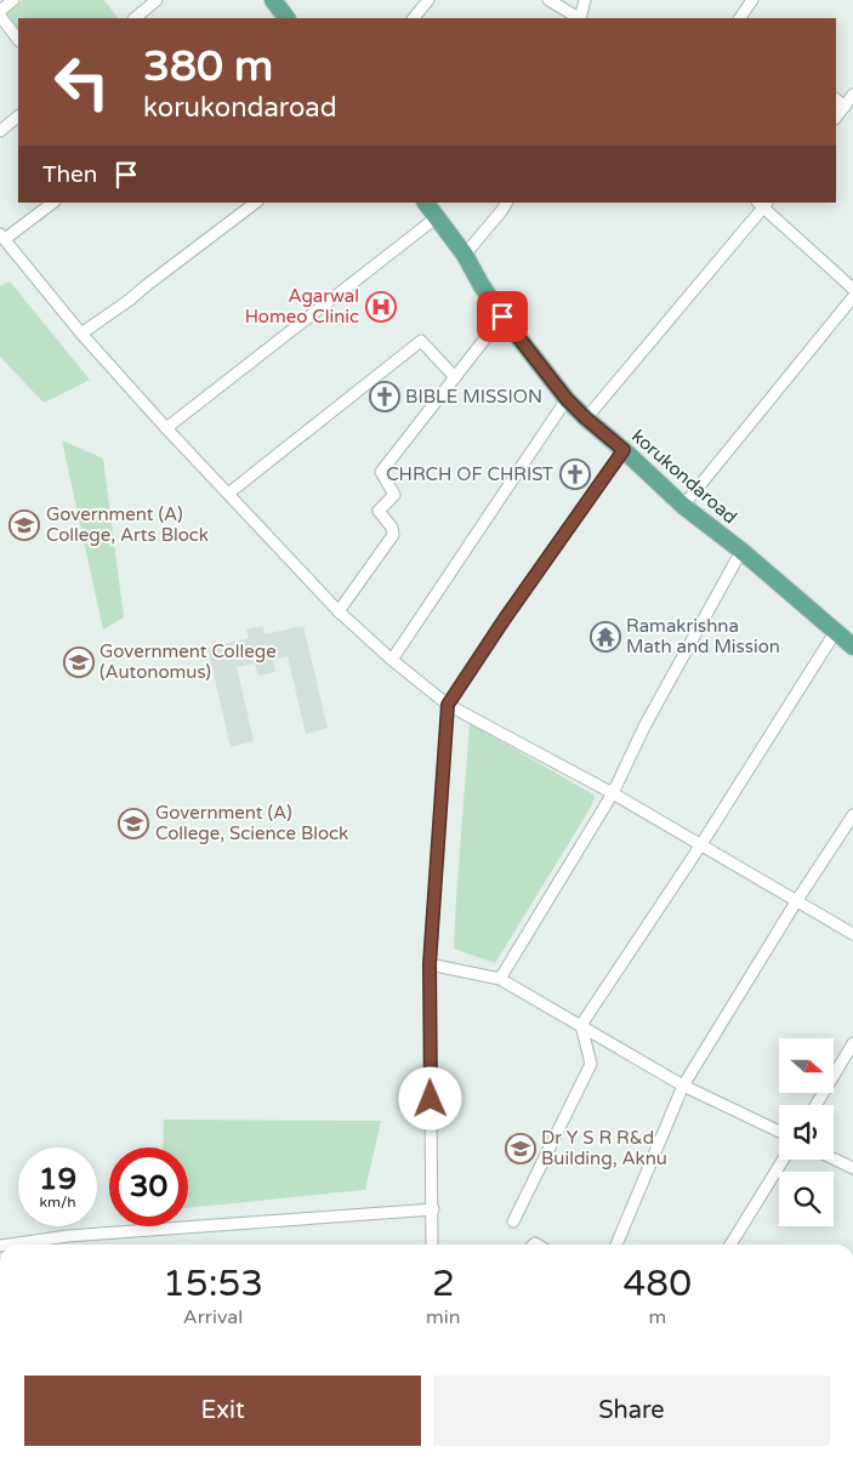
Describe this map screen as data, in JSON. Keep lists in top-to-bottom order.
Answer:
{
  "streets": {
    "main road": ["korukondaroad"]
  },
  "places": {
    "hospital": ["Agarwal Homeo Clinic"],
    "church": ["BIBLE MISSION", "CHRCH OF CHRIST"],
    "school or university": [
      "Government (A) College, Arts Block",
      "Government College (Autonomus)",
      "Government (A) College, Science Block",
      "Dr Y S R R&d Building, Aknu"
    ],
    "temple": ["Ramakrishna Math and Mission"]
  },
  "north": "right",
  "page": {
    "turn": ["380 m", "korukondaroad"],
    "then": "Then",
    "speed": "19 km/h",
    "limit": "30",
    "eta": [
      "15:53",
      "Arrival",
      "2",
      "min",
      "480",
      "m"
    ],
    "buttons": ["Exit", "Share"]
  }
}
